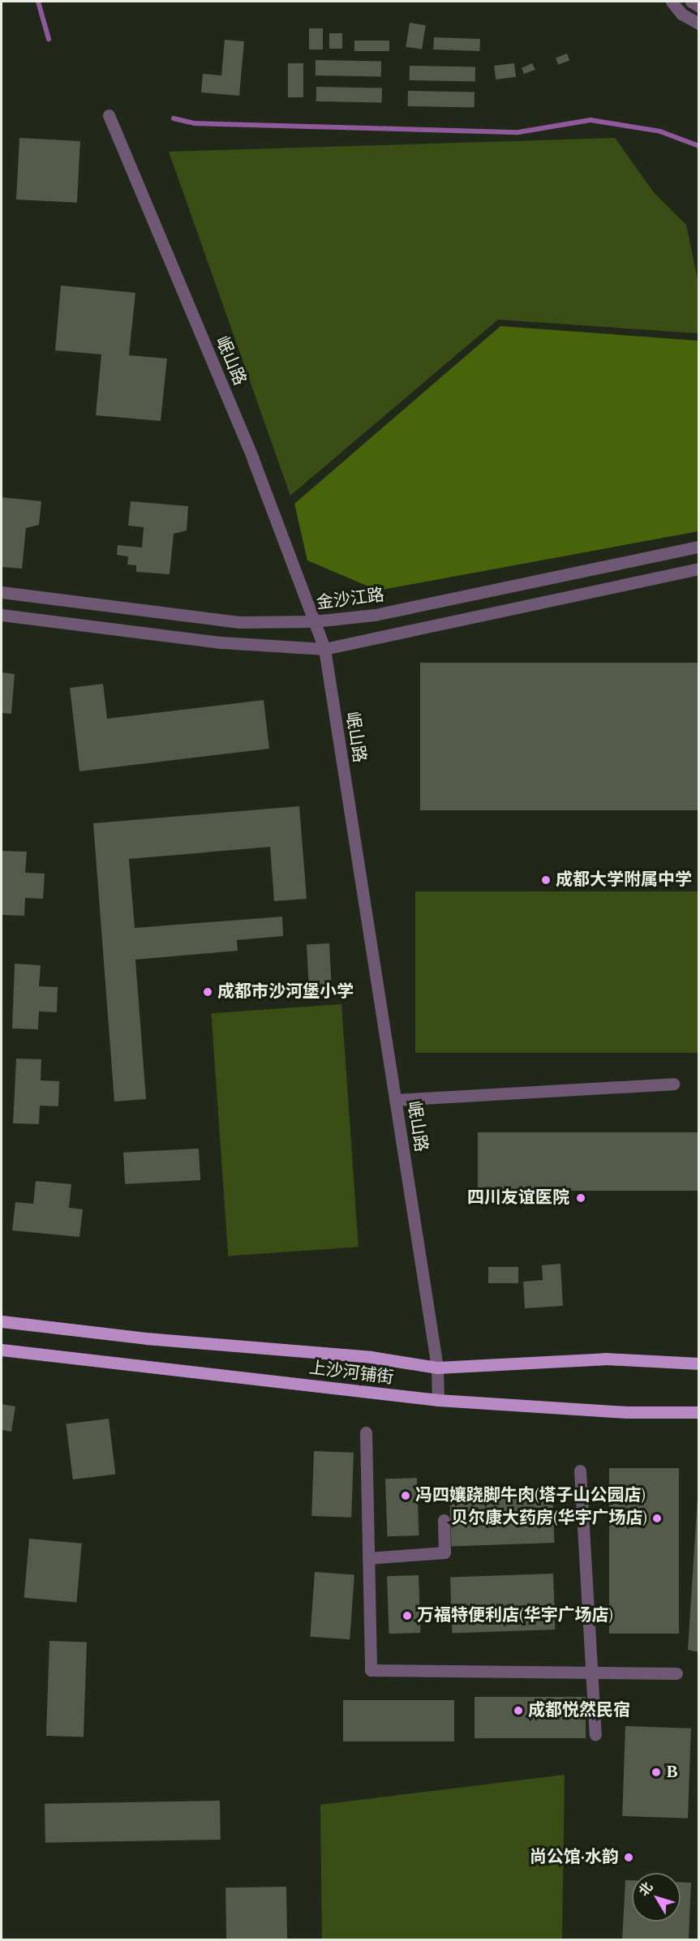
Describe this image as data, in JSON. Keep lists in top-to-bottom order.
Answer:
{
  "streets": {
    "main road": ["上沙河铺街"],
    "street": ["岷山路", "金沙江路"]
  },
  "crossings": [
    ["岷山路", "金沙江路"],
    ["岷山路", "上沙河铺街"]
  ],
  "places": [
    "成都大学附属中学",
    "成都市沙河堡小学",
    "四川友谊医院",
    "冯四孃跷脚牛肉(塔子山公园店)",
    "贝尔康大药房(华宇广场店)",
    "万福特便利店(华宇广场店)",
    "成都悦然民宿",
    "B",
    "尚公馆·水韵"
  ],
  "north": "top left"
}
